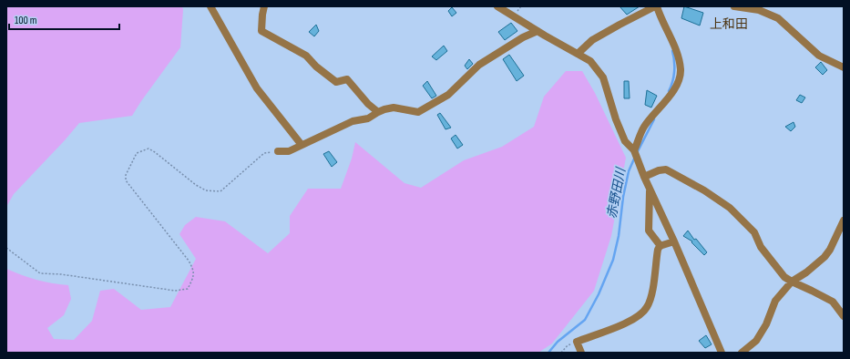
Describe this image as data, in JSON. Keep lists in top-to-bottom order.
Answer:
{
  "districts": ["上和田"],
  "water": ["赤野田川"],
  "scale_bar": "100 m"
}
